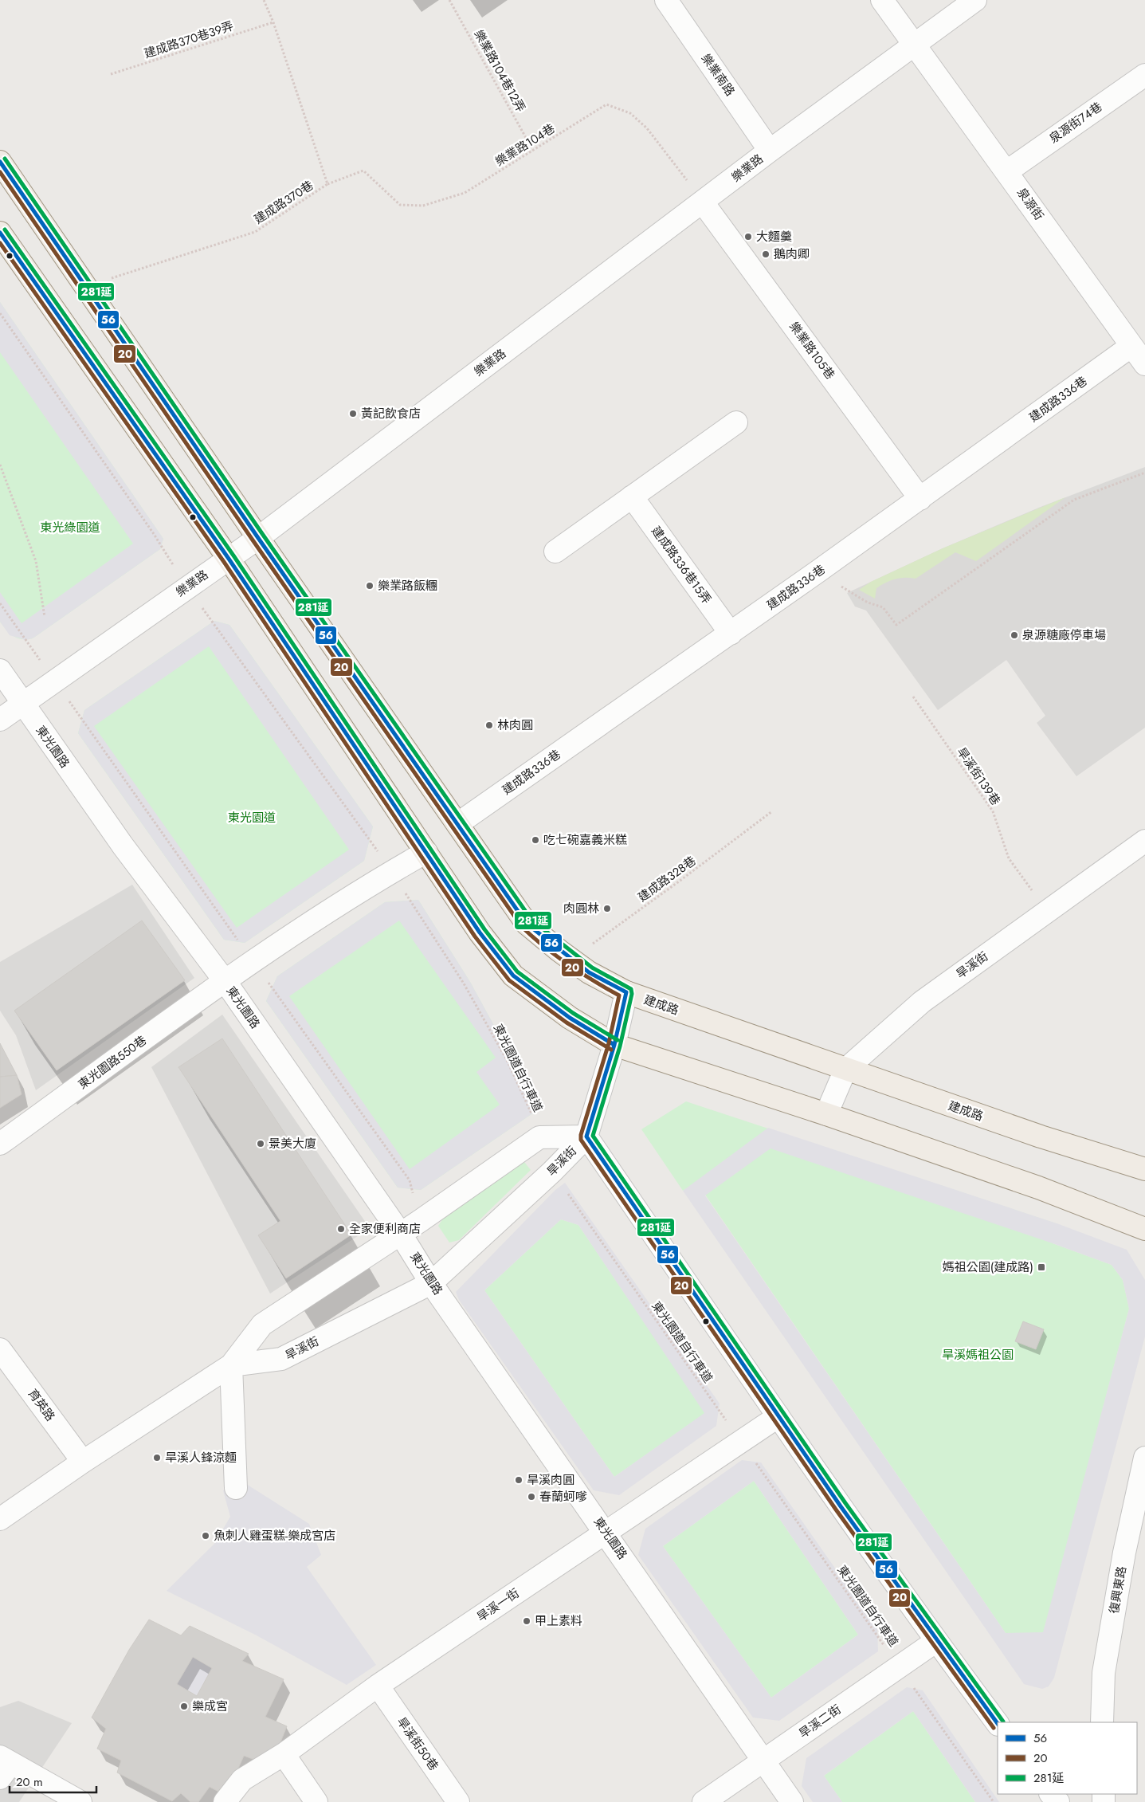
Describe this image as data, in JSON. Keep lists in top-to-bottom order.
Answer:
{
  "streets": {
    "main road": ["建成路"],
    "street": [
      "樂業南路",
      "泉源街74巷",
      "樂業路",
      "泉源街",
      "樂業路105巷",
      "建成路336巷",
      "建成路336巷15弄",
      "東光園路",
      "旱溪街",
      "東光園路550巷",
      "育英路",
      "復興東路",
      "旱溪一街",
      "旱溪二街",
      "旱溪街50巷"
    ],
    "path": [
      "建成路370巷39弄",
      "樂業路104巷12弄",
      "樂業路104巷",
      "建成路370巷",
      "旱溪街139巷",
      "建成路328巷",
      "東光園道自行車道"
    ]
  },
  "crossings": [
    ["建成路370巷39弄", "建成路370巷"],
    ["樂業路104巷12弄", "樂業路104巷"],
    ["樂業南路", "樂業路"],
    ["泉源街74巷", "泉源街"],
    ["樂業路104巷", "樂業路"],
    ["樂業路104巷", "建成路370巷"],
    ["樂業路104巷", "樂業路105巷"],
    ["樂業路", "泉源街"],
    ["樂業路", "樂業路105巷"],
    ["樂業路", "東光園路"],
    ["樂業路", "建成路"],
    ["建成路370巷", "建成路"],
    ["泉源街", "建成路336巷"],
    ["樂業路105巷", "建成路336巷"],
    ["建成路336巷", "建成路336巷15弄"],
    ["建成路336巷", "建成路"],
    ["東光園路", "旱溪街"],
    ["東光園路", "東光園路550巷"],
    ["東光園路", "旱溪一街"],
    ["東光園路", "旱溪二街"],
    ["旱溪街139巷", "旱溪街"],
    ["建成路328巷", "建成路"],
    ["旱溪街", "建成路"],
    ["旱溪街", "東光園道自行車道"],
    ["旱溪街", "育英路"],
    ["東光園路550巷", "東光園道自行車道"],
    ["東光園道自行車道", "旱溪一街"],
    ["東光園道自行車道", "旱溪二街"],
    ["旱溪一街", "旱溪街50巷"]
  ],
  "parks": ["東光綠園道", "東光園道", "旱溪媽祖公園"],
  "places": {
    "other": [
      "大麵羹",
      "鵝肉卿",
      "黃記飲食店",
      "樂業路飯糰",
      "泉源糖廠停車場",
      "林肉圓",
      "吃七碗嘉義米糕",
      "肉圓林",
      "景美大廈",
      "全家便利商店",
      "旱溪人鋒涼麵",
      "旱溪肉圓",
      "春蘭蚵嗲",
      "魚刺人雞蛋糕-樂成宮店",
      "甲上素料",
      "樂成宮"
    ],
    "transit": ["媽祖公園(建成路)"]
  },
  "lines": ["transit line 281延", "transit line 56", "transit line 20"],
  "legend": ["56", "20", "281延"],
  "scale_bar": "20 m"
}
